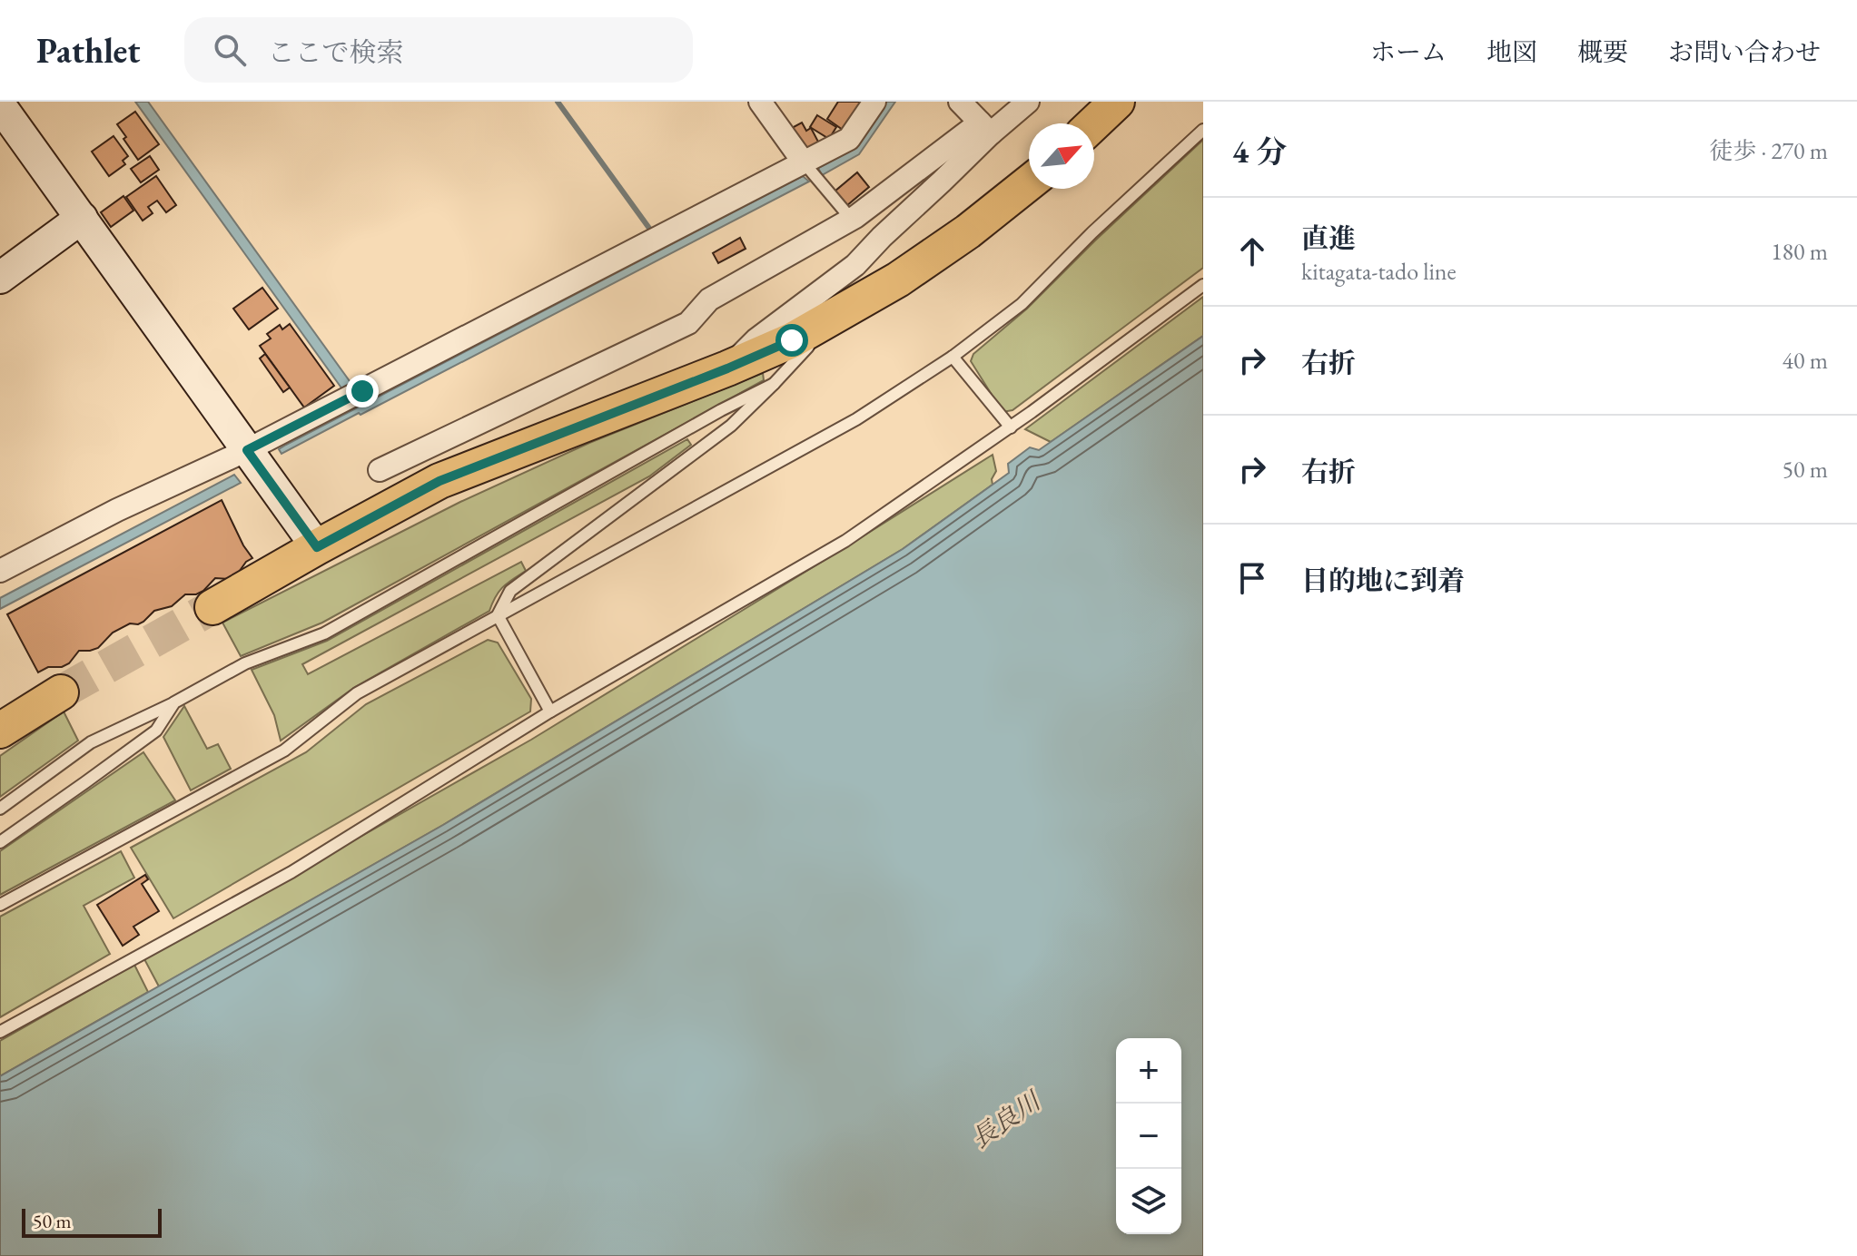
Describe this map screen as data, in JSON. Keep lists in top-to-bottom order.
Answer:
{
  "water": ["長良川"],
  "scale_bar": "50 m",
  "north": "top right",
  "page": {
    "header": "Pathlet",
    "search": "ここで検索",
    "nav": [
      "ホーム",
      "地図",
      "概要",
      "お問い合わせ"
    ],
    "heading": ["4 分", "徒歩 · 270 m"],
    "list": [
      ["直進", "kitagata-tado line", "180 m"],
      ["右折", "40 m"],
      ["右折", "50 m"],
      "目的地に到着"
    ],
    "map_buttons": ["+", "−"],
    "scale": "50 m"
  }
}
